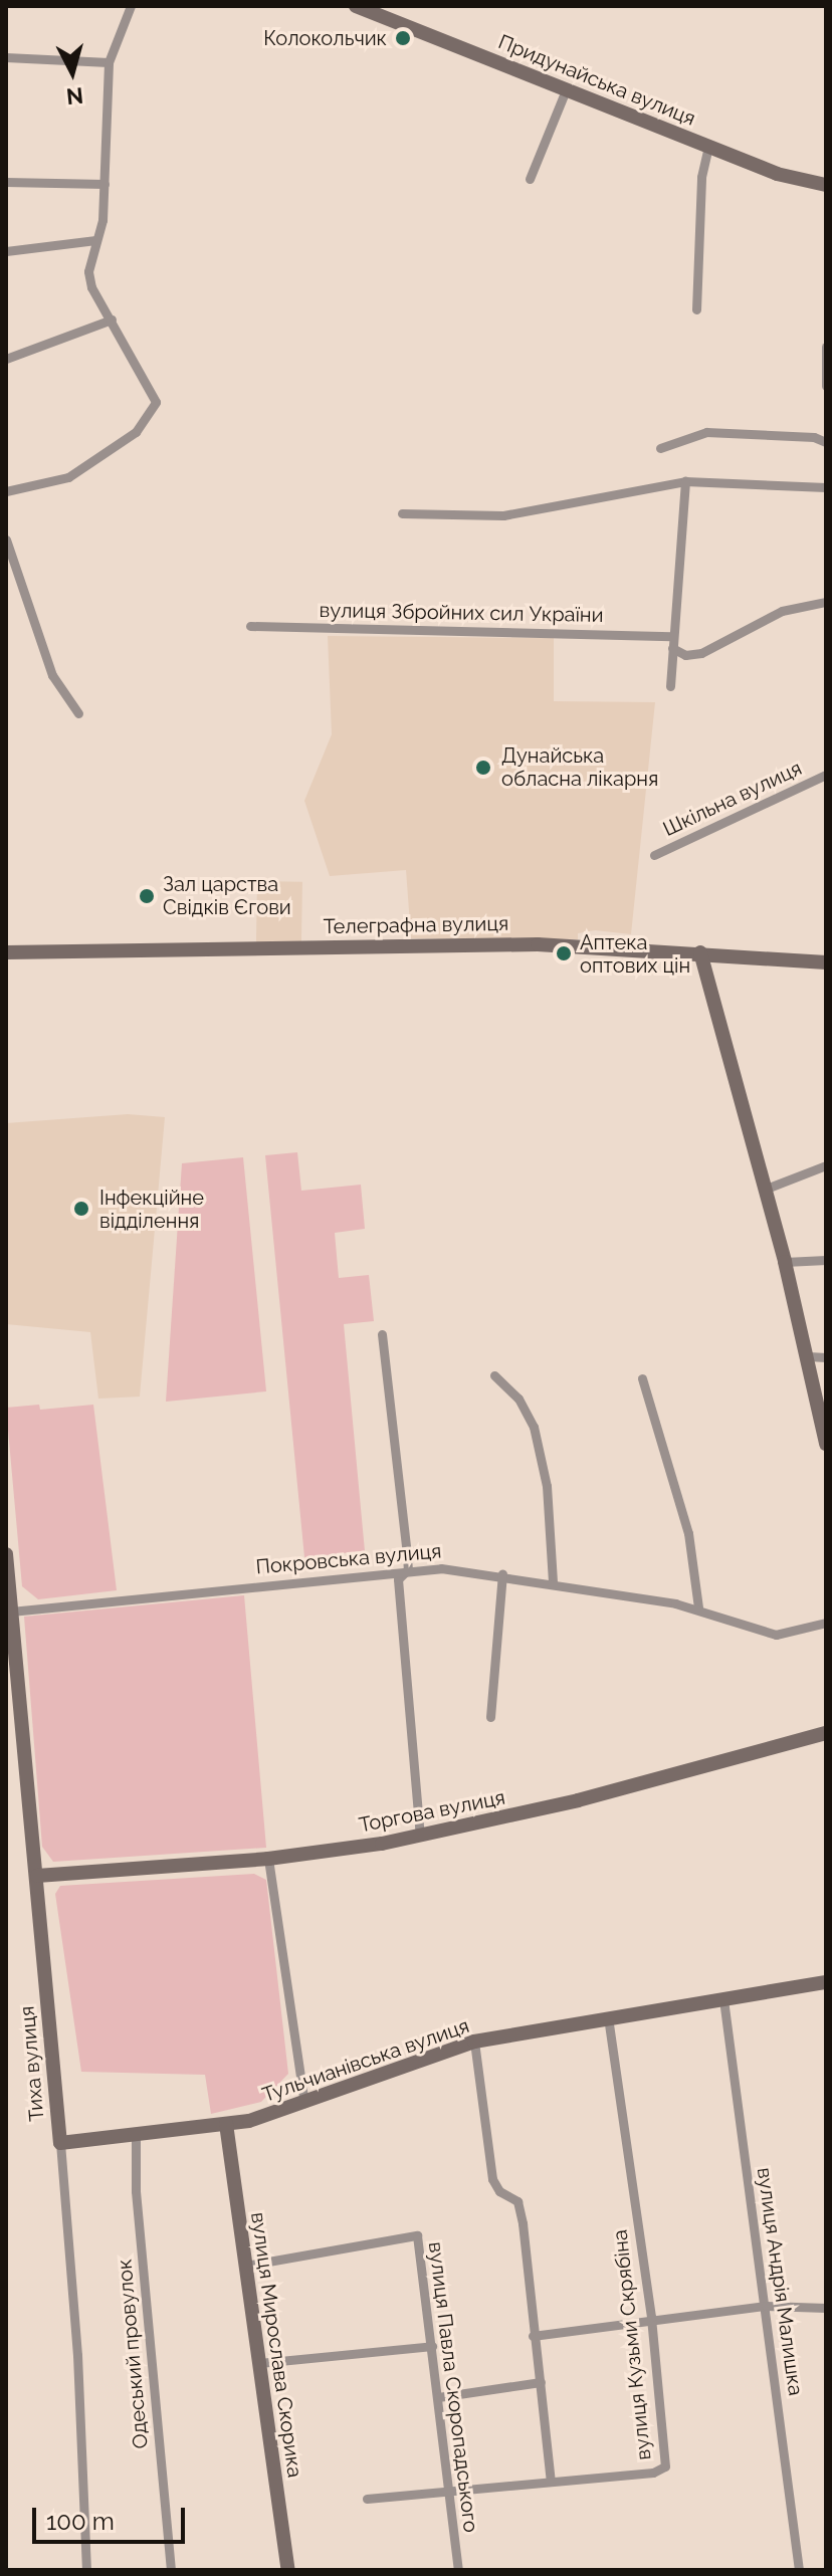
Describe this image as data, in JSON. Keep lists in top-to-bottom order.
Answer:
{
  "streets": {
    "main road": [
      "Придунайська вулиця",
      "Телеграфна вулиця",
      "Торгова вулиця",
      "Тульчианівська вулиця",
      "Тиха вулиця",
      "вулиця Мирослава Скорика"
    ],
    "street": [
      "вулиця Збройних сил України",
      "Шкільна вулиця",
      "Покровська вулиця",
      "вулиця Андрія Малишка",
      "вулиця Кузьми Скрябіна",
      "Одеський провулок",
      "вулиця Павла Скоропадського"
    ]
  },
  "crossings": [
    ["Покровська вулиця", "Тиха вулиця"],
    ["Торгова вулиця", "Тиха вулиця"],
    ["Тульчианівська вулиця", "Тиха вулиця"],
    ["Тульчианівська вулиця", "вулиця Андрія Малишка"],
    ["Тульчианівська вулиця", "вулиця Мирослава Скорика"],
    ["Тульчианівська вулиця", "вулиця Кузьми Скрябіна"],
    ["Тульчианівська вулиця", "Одеський провулок"],
    ["вулиця Мирослава Скорика", "вулиця Павла Скоропадського"],
    ["вулиця Кузьми Скрябіна", "вулиця Павла Скоропадського"]
  ],
  "places": [
    "Колокольчик",
    "Дунайська обласна лікарня",
    "Зал царства Свідків Єгови",
    "Аптека оптових цін",
    "Інфекційне відділення"
  ],
  "scale_bar": "100 m",
  "north": "bottom"
}
